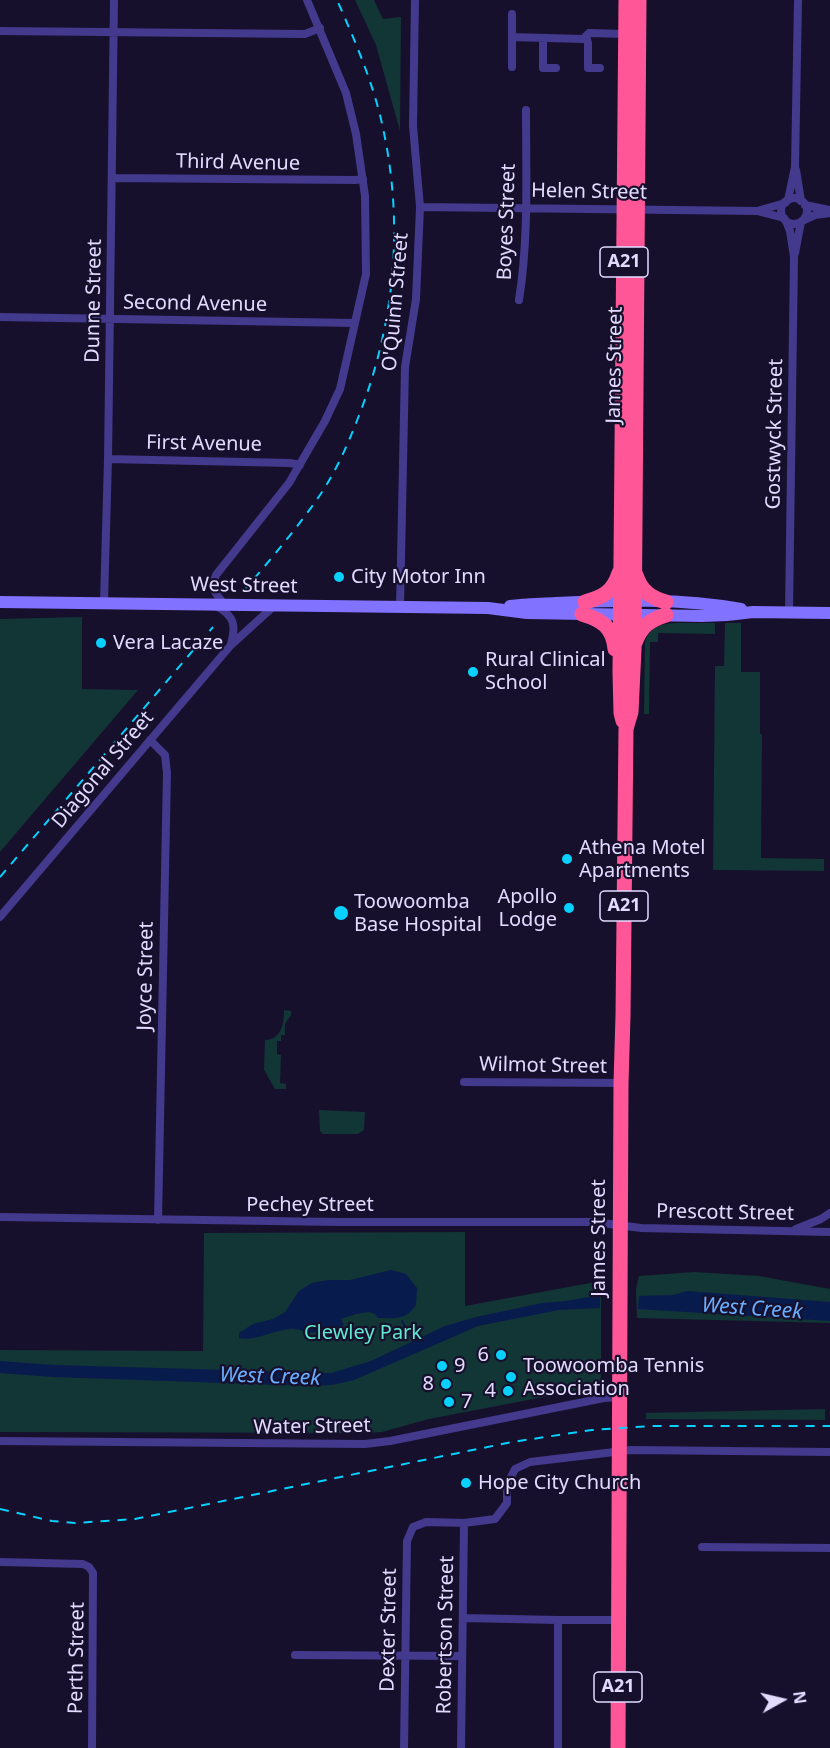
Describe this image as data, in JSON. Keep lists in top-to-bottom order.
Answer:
{
  "streets": {
    "highway": ["A21", "James Street"],
    "main road": ["West Street"],
    "street": [
      "Third Avenue",
      "Helen Street",
      "Boyes Street",
      "Dunne Street",
      "O'Quinn Street",
      "Second Avenue",
      "Gostwyck Street",
      "First Avenue",
      "Diagonal Street",
      "Joyce Street",
      "Wilmot Street",
      "Pechey Street",
      "Prescott Street",
      "Water Street",
      "Dexter Street",
      "Robertson Street",
      "Perth Street"
    ]
  },
  "crossings": [
    ["Third Avenue", "Dunne Street"],
    ["Helen Street", "Boyes Street"],
    ["Helen Street", "O'Quinn Street"],
    ["Helen Street", "James Street"],
    ["Helen Street", "Gostwyck Street"],
    ["Dunne Street", "Second Avenue"],
    ["Dunne Street", "First Avenue"],
    ["Dunne Street", "West Street"],
    ["O'Quinn Street", "West Street"],
    ["James Street", "West Street"],
    ["James Street", "Wilmot Street"],
    ["James Street", "Pechey Street"],
    ["James Street", "Prescott Street"],
    ["James Street", "Water Street"],
    ["Gostwyck Street", "West Street"],
    ["West Street", "Diagonal Street"],
    ["Diagonal Street", "Joyce Street"],
    ["Joyce Street", "Pechey Street"],
    ["Pechey Street", "Prescott Street"],
    ["Dexter Street", "Robertson Street"]
  ],
  "water": ["West Creek"],
  "parks": ["Clewley Park"],
  "places": [
    "City Motor Inn",
    "Vera Lacaze",
    "Rural Clinical School",
    "Athena Motel Apartments",
    "Apollo Lodge",
    "Toowoomba Base Hospital",
    "6",
    "9",
    "Toowoomba Tennis Association",
    "8",
    "4",
    "7",
    "Hope City Church"
  ],
  "north": "right"
}
